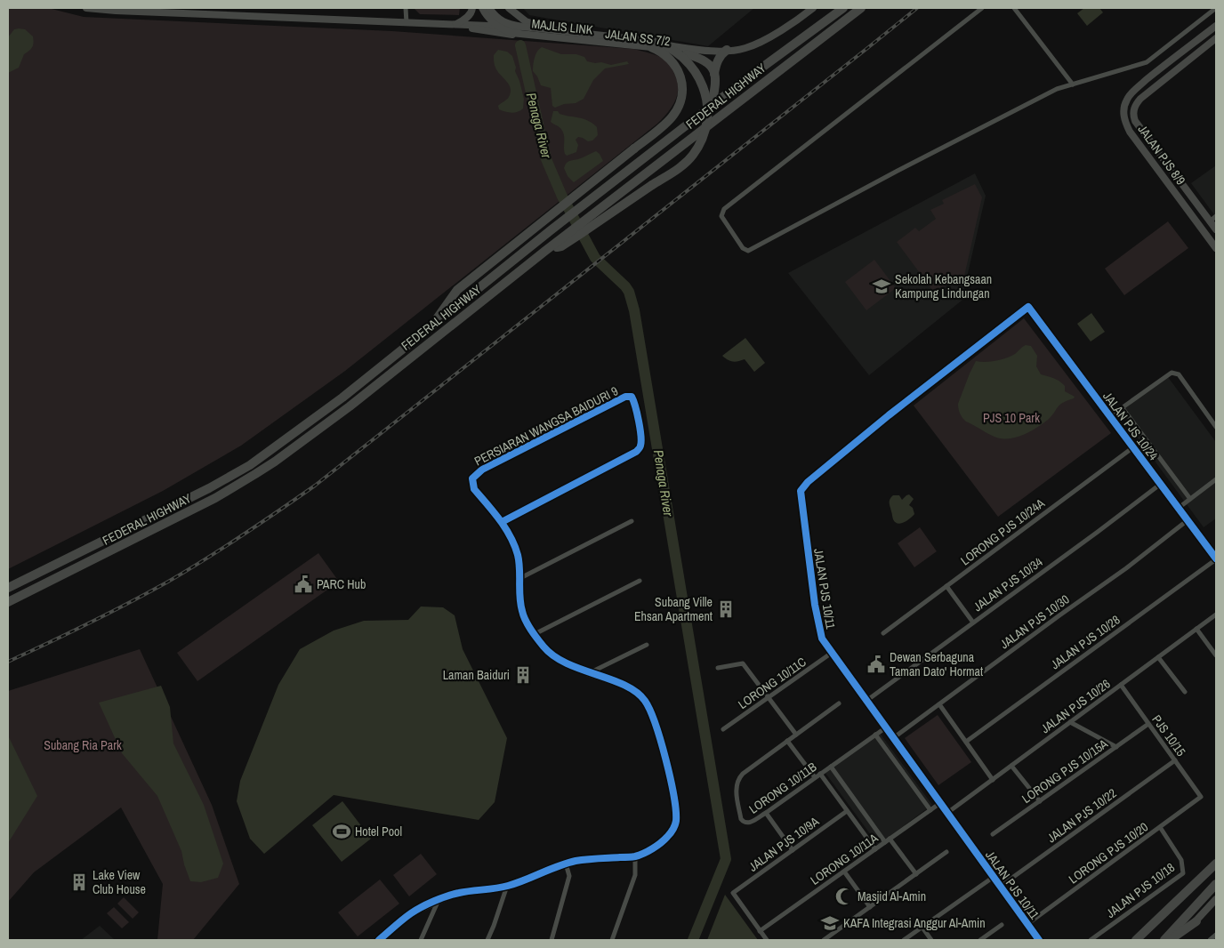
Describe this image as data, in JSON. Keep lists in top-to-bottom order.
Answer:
{
  "streets": {
    "highway": ["FEDERAL HIGHWAY"],
    "street": [
      "MAJLIS LINK",
      "JALAN SS 7/2",
      "JALAN PJS 8/9",
      "PERSIARAN WANGSA BAIDURI 9",
      "JALAN PJS 10/24",
      "LORONG PJS 10/24A",
      "JALAN PJS 10/34",
      "JALAN PJS 10/11",
      "JALAN PJS 10/30",
      "JALAN PJS 10/28",
      "LORONG 10/11C",
      "JALAN PJS 10/26",
      "PJS 10/15",
      "LORONG PJS 10/15A",
      "LORONG 10/11B",
      "JALAN PJS 10/22",
      "JALAN PJS 10/9A",
      "LORONG PJS 10/20",
      "LORONG 10/11A",
      "JALAN PJS 10/18"
    ]
  },
  "crossings": [
    ["JALAN PJS 10/24", "LORONG PJS 10/24A"],
    ["JALAN PJS 10/24", "JALAN PJS 10/34"],
    ["JALAN PJS 10/24", "JALAN PJS 10/11"],
    ["JALAN PJS 10/24", "JALAN PJS 10/30"],
    ["JALAN PJS 10/24", "JALAN PJS 10/28"],
    ["JALAN PJS 10/34", "JALAN PJS 10/11"],
    ["JALAN PJS 10/11", "JALAN PJS 10/30"],
    ["JALAN PJS 10/11", "LORONG 10/11C"],
    ["JALAN PJS 10/11", "JALAN PJS 10/26"],
    ["JALAN PJS 10/11", "LORONG 10/11B"],
    ["JALAN PJS 10/11", "JALAN PJS 10/22"],
    ["JALAN PJS 10/11", "LORONG PJS 10/20"],
    ["JALAN PJS 10/11", "LORONG 10/11A"],
    ["JALAN PJS 10/26", "PJS 10/15"],
    ["PJS 10/15", "LORONG PJS 10/15A"],
    ["PJS 10/15", "JALAN PJS 10/22"],
    ["PJS 10/15", "LORONG PJS 10/20"],
    ["JALAN PJS 10/9A", "LORONG 10/11A"],
    ["LORONG PJS 10/20", "JALAN PJS 10/18"]
  ],
  "water": ["Penaga River"],
  "parks": ["PJS 10 Park", "Subang Ria Park"],
  "places": {
    "school or university": ["Sekolah Kebangsaan Kampung Lindungan", "KAFA Integrasi Anggur Al-Amin"],
    "public building": ["PARC Hub", "Dewan Serbaguna Taman Dato' Hormat"],
    "building": ["Subang Ville Ehsan Apartment", "Laman Baiduri", "Lake View Club House"],
    "sports": ["Hotel Pool"],
    "mosque": ["Masjid Al-Amin"]
  }
}
